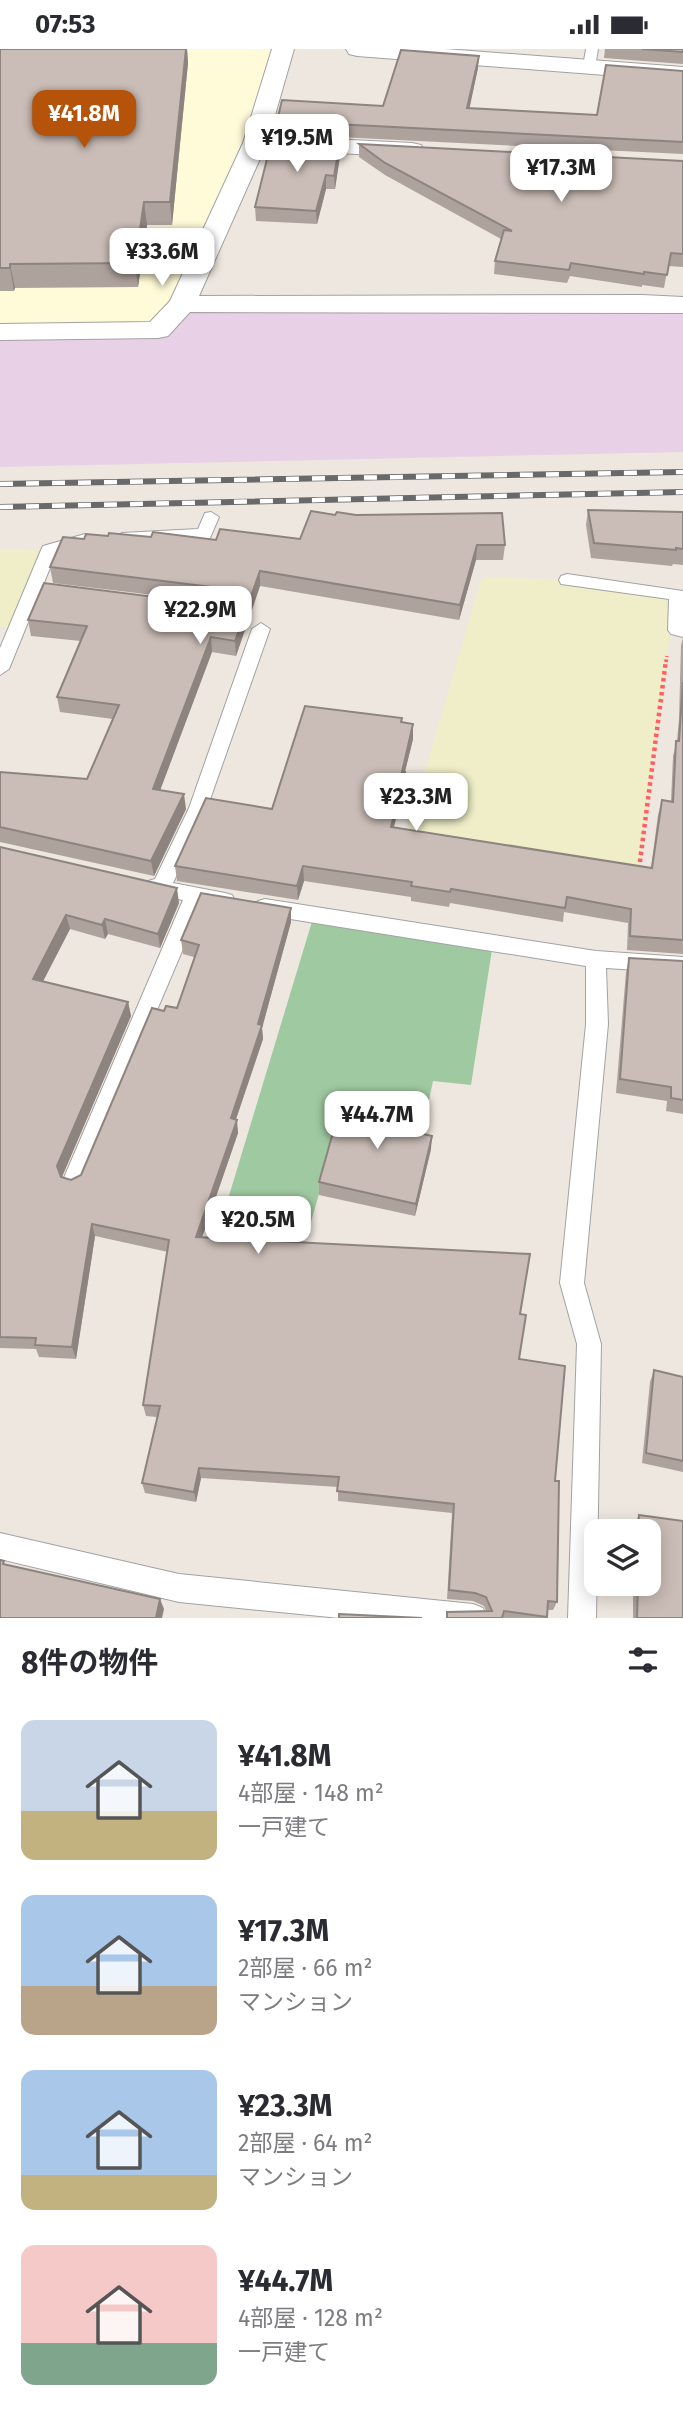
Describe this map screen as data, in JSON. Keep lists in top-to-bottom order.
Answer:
{
  "page": {
    "status": "07:53",
    "price": [
      "¥41.8M",
      "¥19.5M",
      "¥17.3M",
      "¥33.6M",
      "¥22.9M",
      "¥23.3M",
      "¥44.7M",
      "¥20.5M"
    ],
    "heading": "8件の物件",
    "list": [
      {
        "name": "¥41.8M",
        "note": "4部屋 · 148 m² · 一戸建て"
      },
      {
        "name": "¥17.3M",
        "note": "2部屋 · 66 m² · マンション"
      },
      {
        "name": "¥23.3M",
        "note": "2部屋 · 64 m² · マンション"
      },
      {
        "name": "¥44.7M",
        "note": "4部屋 · 128 m² · 一戸建て"
      }
    ]
  }
}
